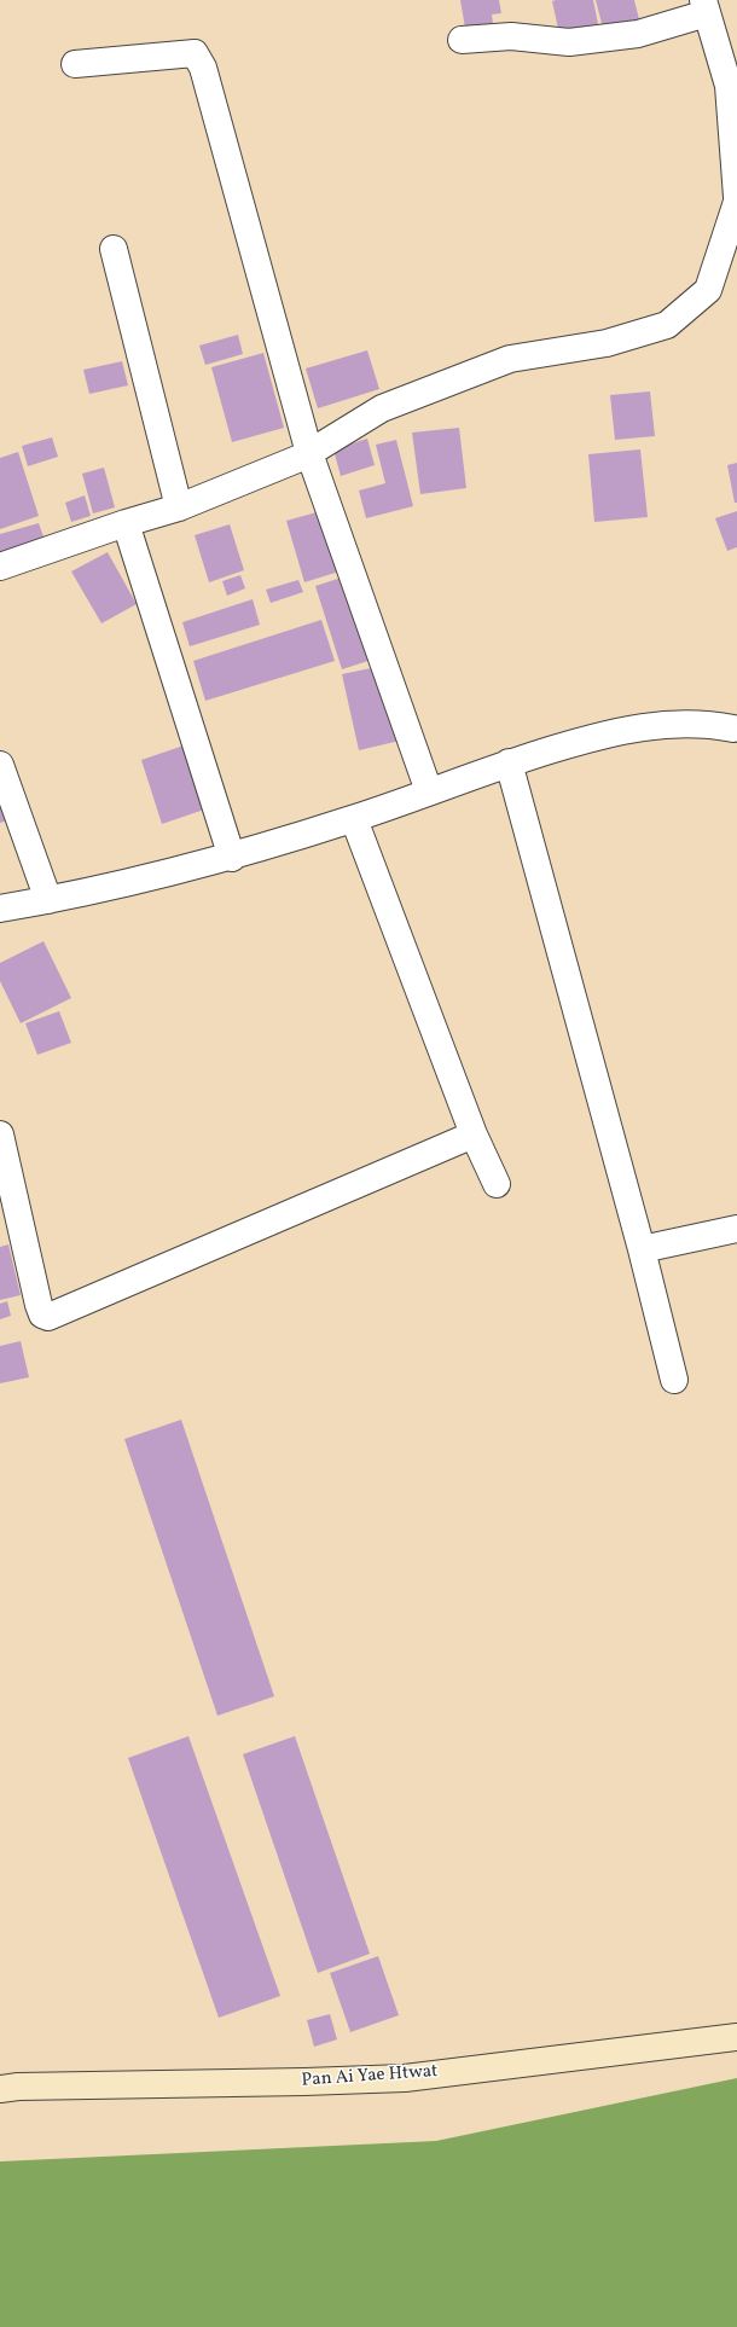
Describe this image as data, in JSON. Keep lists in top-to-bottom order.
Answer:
{
  "streets": {
    "street": ["Pan Ai Yae Htwat"]
  }
}
